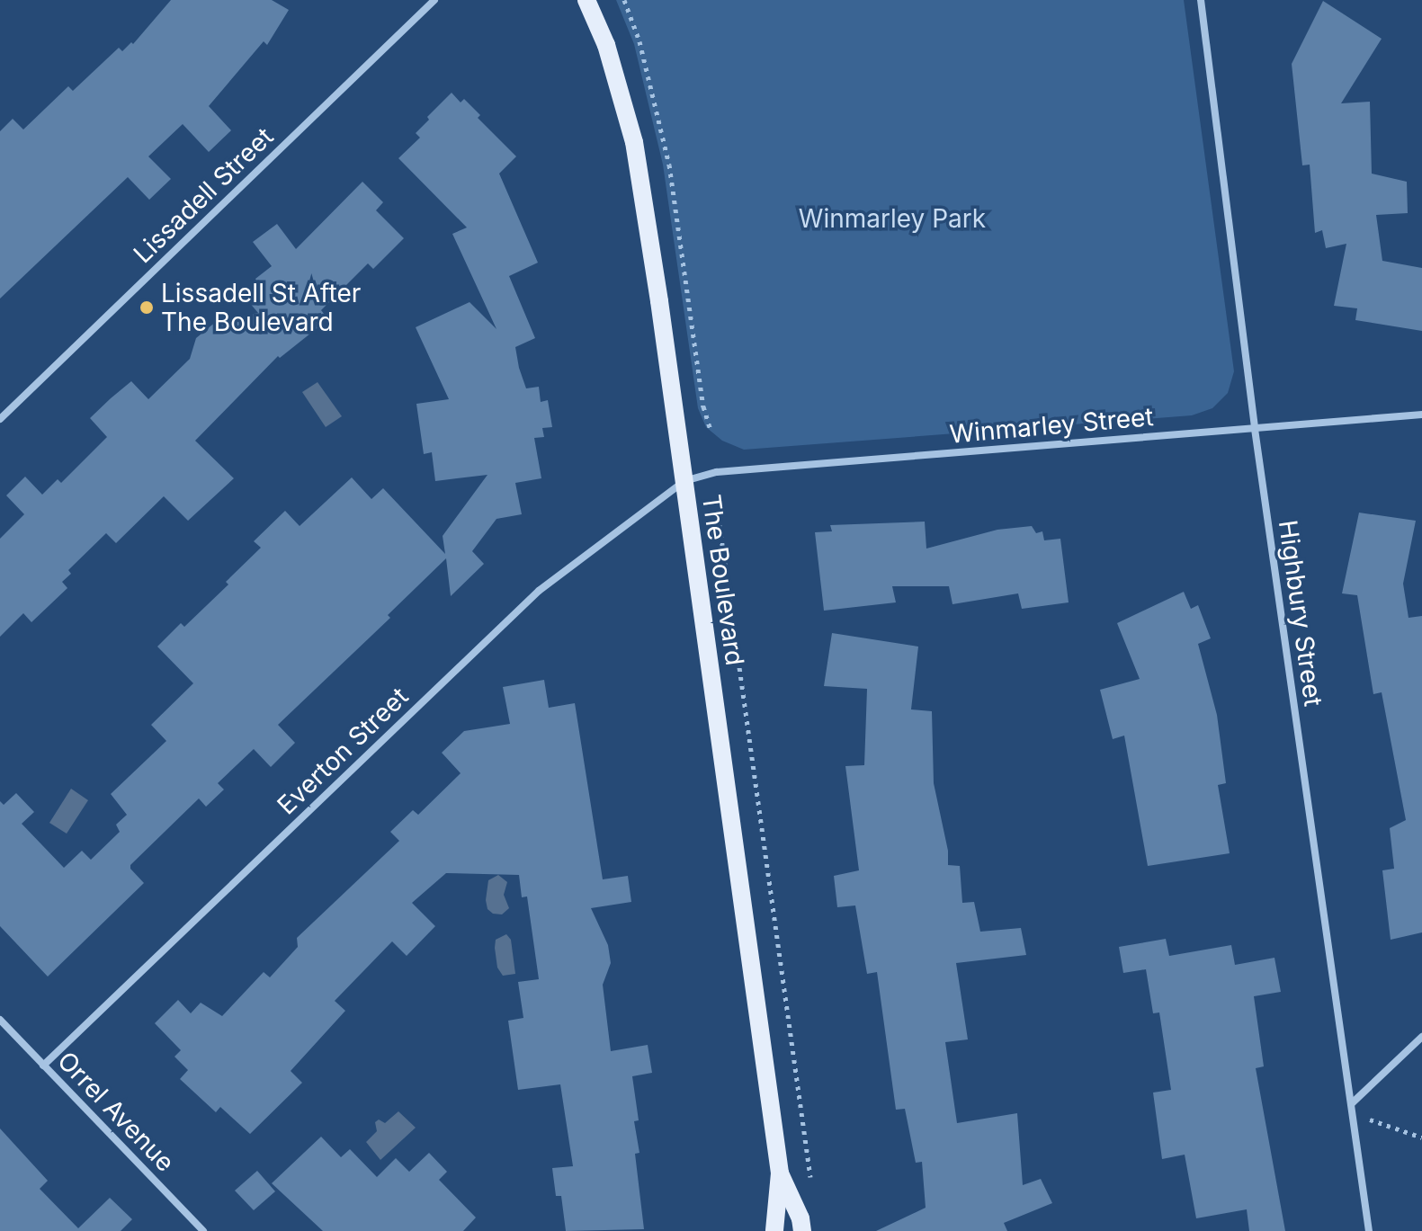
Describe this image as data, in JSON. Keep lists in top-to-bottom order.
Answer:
{
  "streets": {
    "main road": ["The Boulevard"],
    "street": [
      "Lissadell Street",
      "Winmarley Street",
      "Highbury Street",
      "Everton Street",
      "Orrel Avenue"
    ]
  },
  "crossings": [
    ["Winmarley Street", "The Boulevard"],
    ["Winmarley Street", "Highbury Street"],
    ["Winmarley Street", "Everton Street"],
    ["The Boulevard", "Everton Street"],
    ["Everton Street", "Orrel Avenue"]
  ],
  "parks": ["Winmarley Park"],
  "places": ["Lissadell St After The Boulevard"]
}
